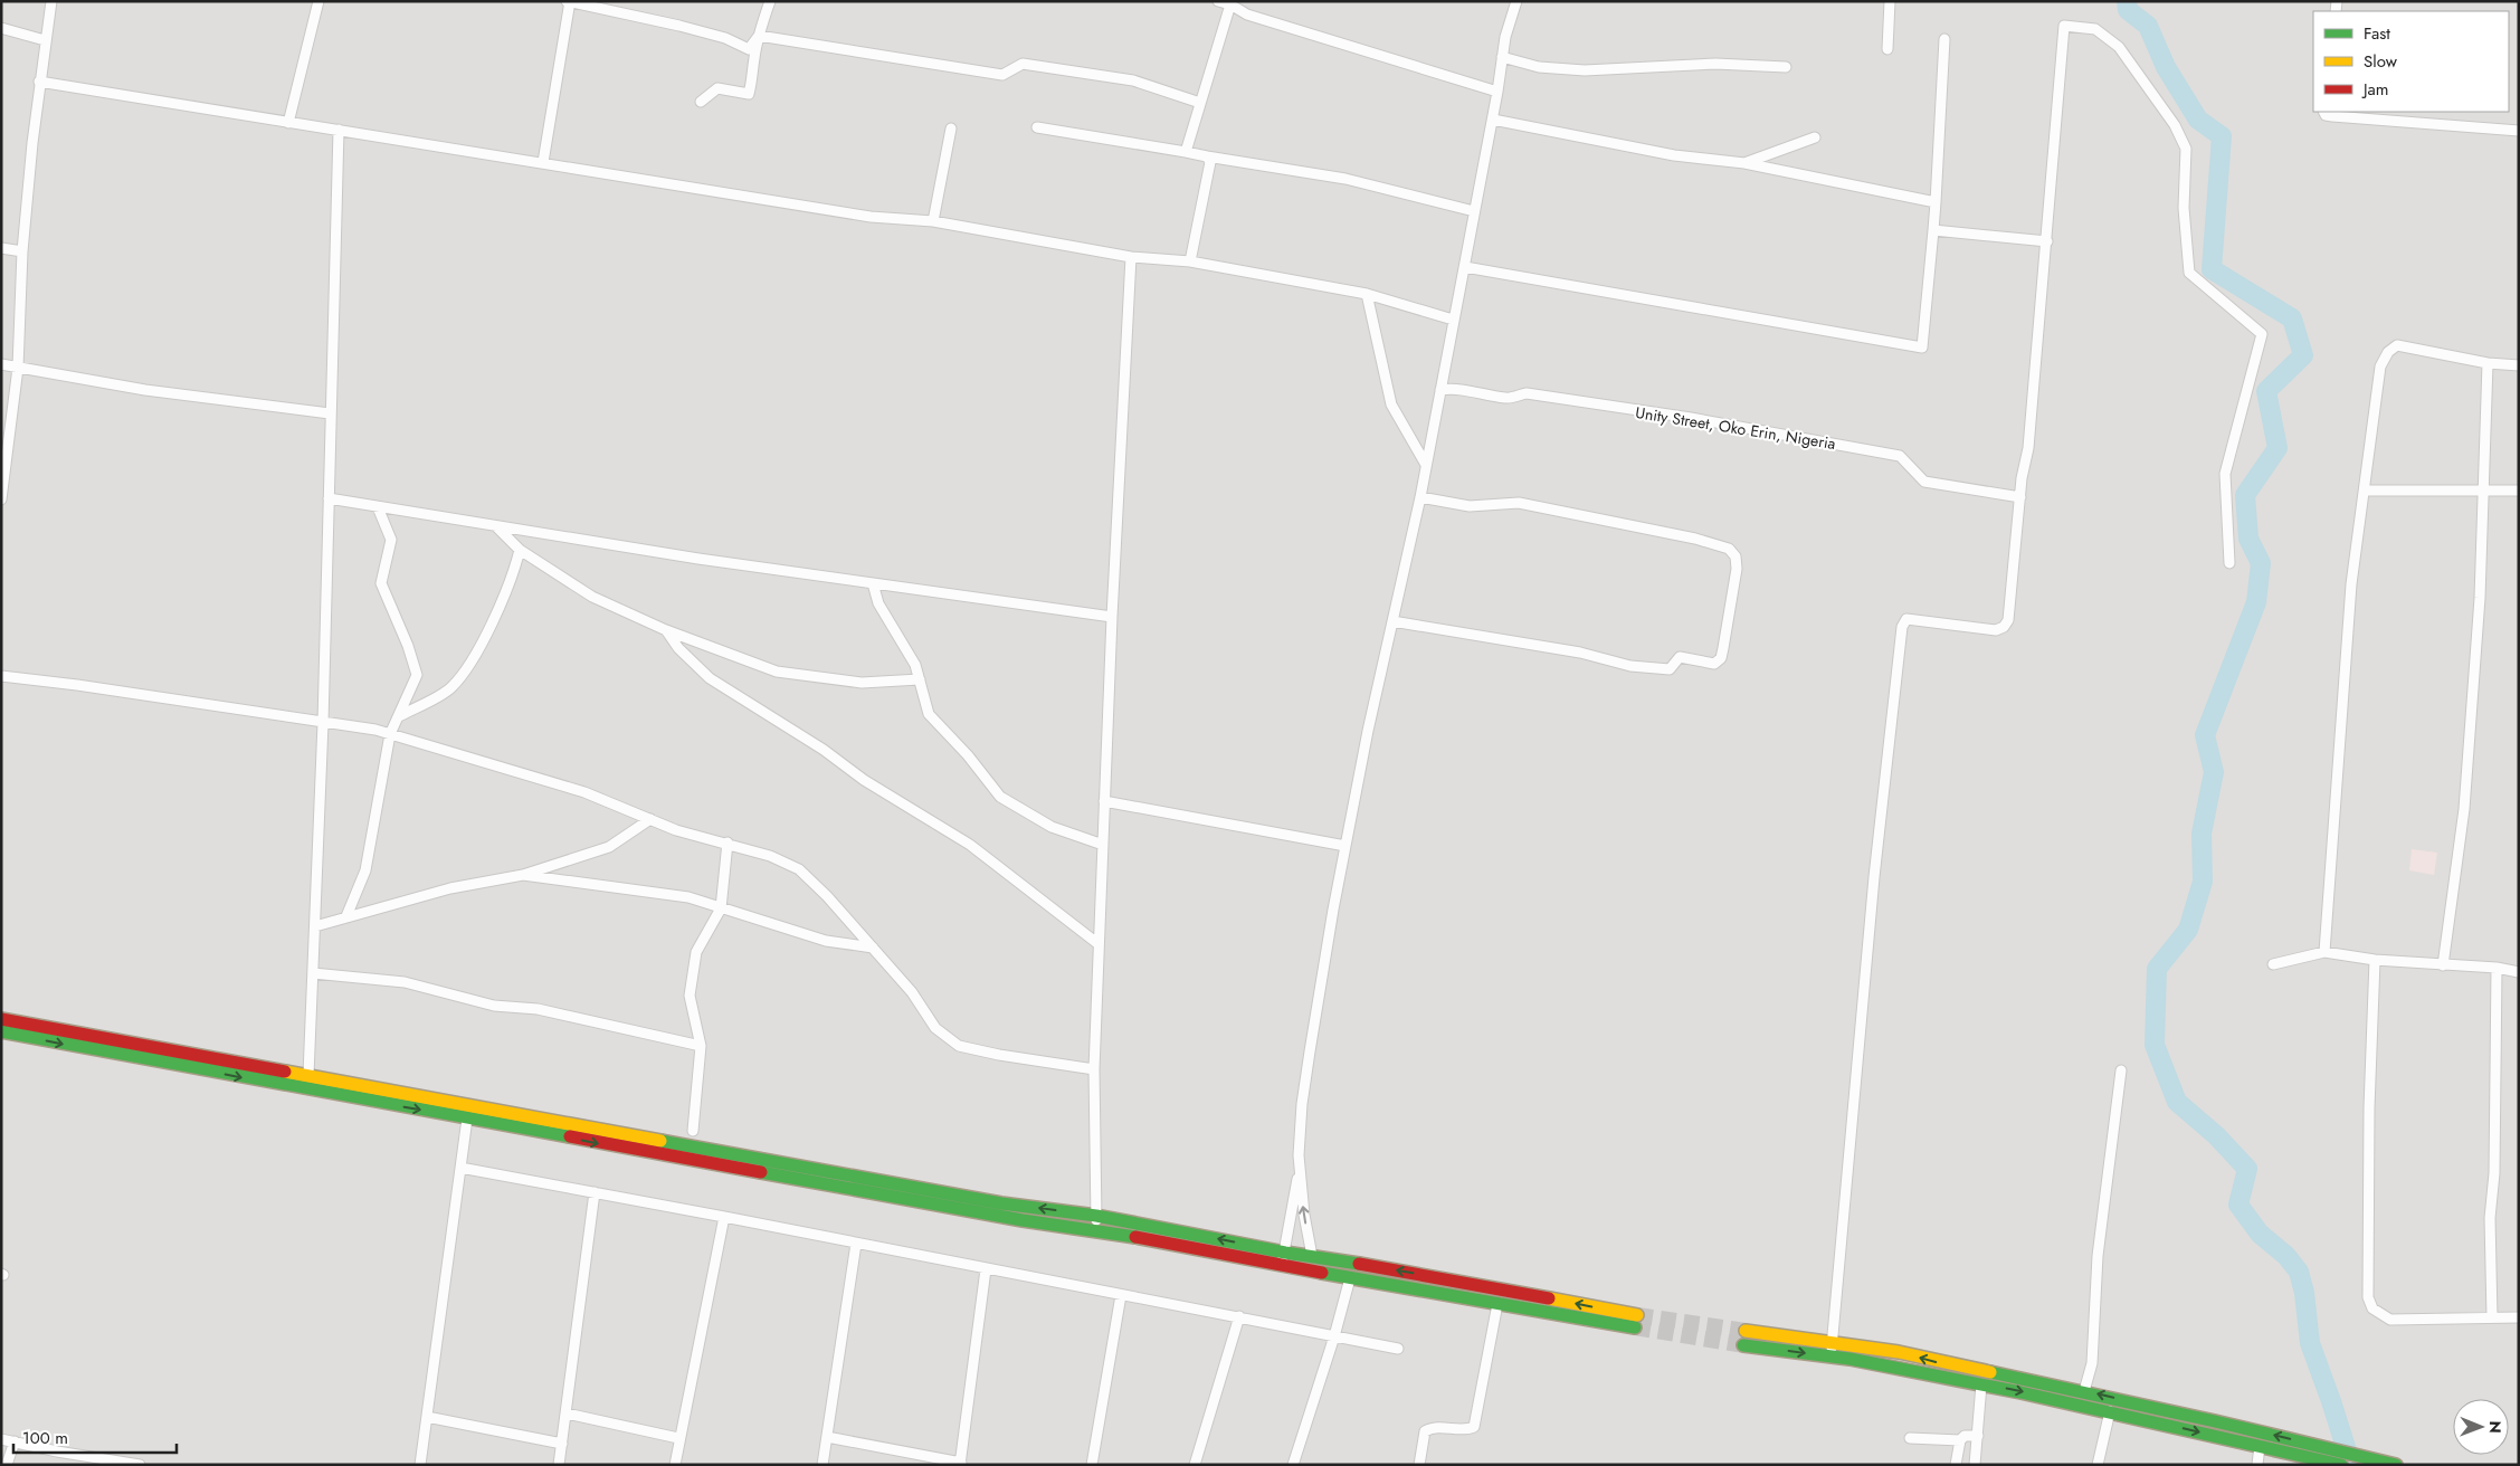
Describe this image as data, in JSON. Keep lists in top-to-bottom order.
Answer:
{
  "streets": {
    "street": ["Unity Street, Oko Erin, Nigeria"]
  },
  "legend": ["Fast", "Slow", "Jam"],
  "scale_bar": "100 m",
  "north": "right"
}
